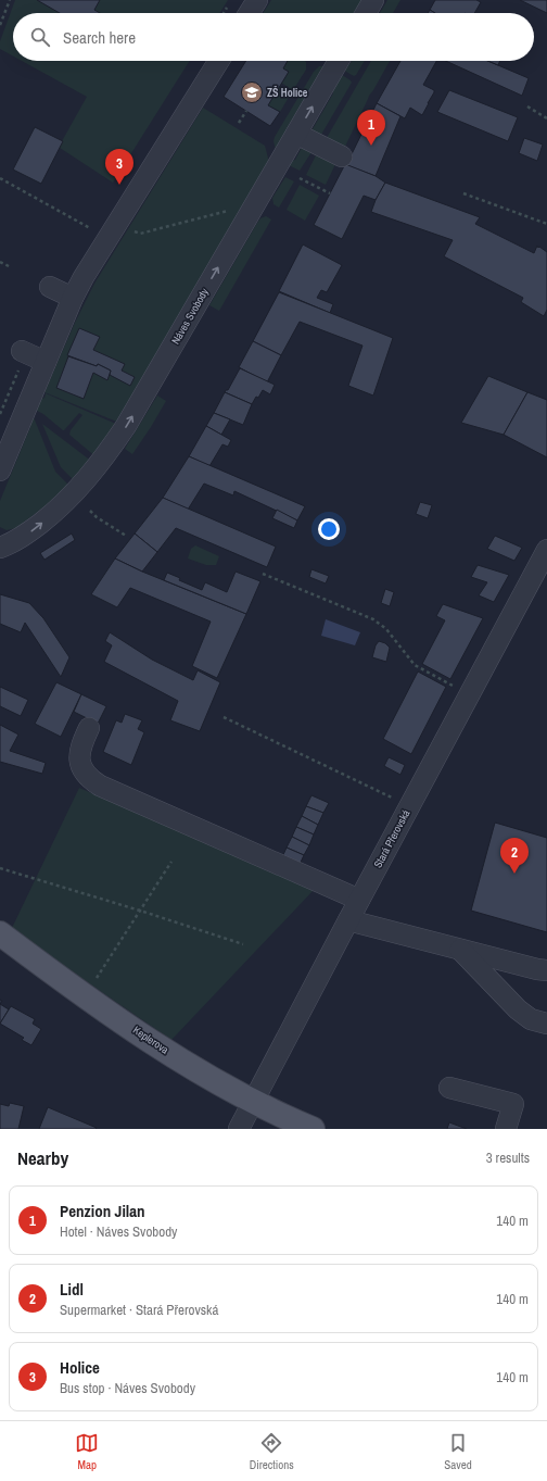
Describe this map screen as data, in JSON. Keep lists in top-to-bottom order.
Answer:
{
  "streets": {
    "main road": ["Keplerova"],
    "street": ["Náves Svobody", "Stará Přerovská"]
  },
  "crossings": [
    ["Stará Přerovská", "Keplerova"]
  ],
  "places": {
    "school or university": ["ZŠ Holice"]
  },
  "page": {
    "search": "Search here",
    "pins": ["1", "3", "2"],
    "heading": ["Nearby", "3 results"],
    "list": [
      {
        "mark": "1",
        "name": "Penzion Jilan",
        "note": "Hotel · Náves Svobody",
        "value": "140 m"
      },
      {
        "mark": "2",
        "name": "Lidl",
        "note": "Supermarket · Stará Přerovská",
        "value": "140 m"
      },
      {
        "mark": "3",
        "name": "Holice",
        "note": "Bus stop · Náves Svobody",
        "value": "140 m"
      }
    ],
    "nav": ["Map", "Directions", "Saved"]
  }
}
